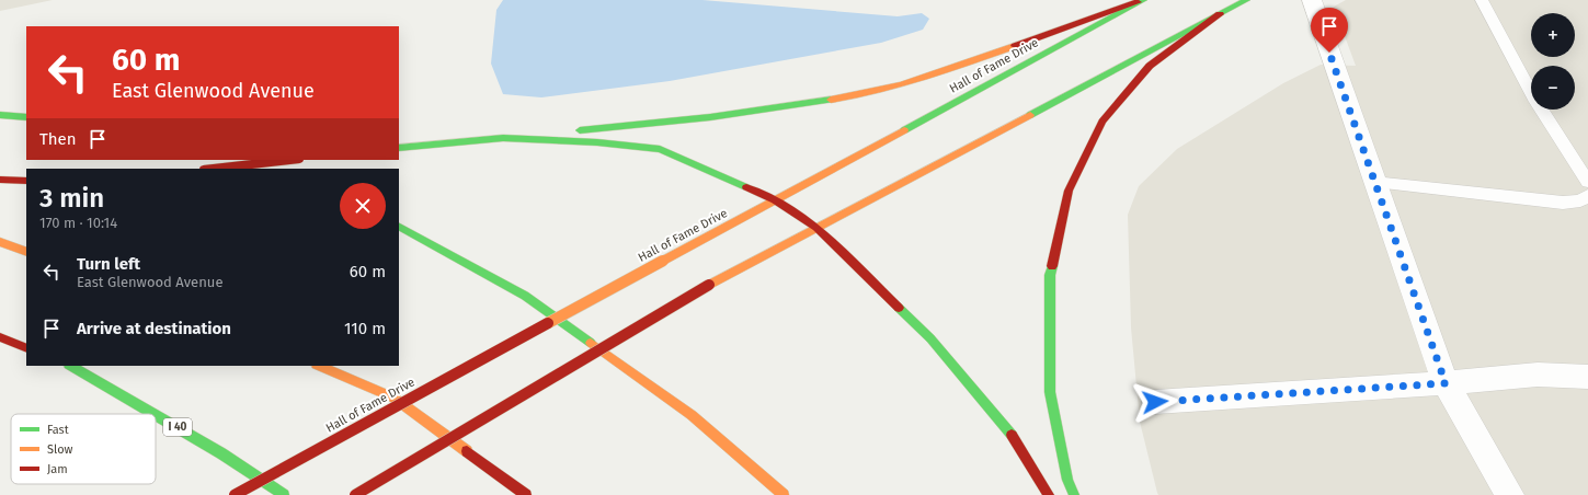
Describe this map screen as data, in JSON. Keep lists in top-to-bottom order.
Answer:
{
  "streets": {
    "main road": ["Hall of Fame Drive", "I 40"]
  },
  "legend": ["Fast", "Slow", "Jam"],
  "page": {
    "map_buttons": ["+", "−"],
    "turn": ["60 m", "East Glenwood Avenue"],
    "then": "Then",
    "heading": ["3 min", "170 m · 10:14"],
    "list": [
      {
        "name": "Turn left",
        "note": "East Glenwood Avenue",
        "value": "60 m"
      },
      {
        "name": "Arrive at destination",
        "value": "110 m"
      }
    ]
  }
}
